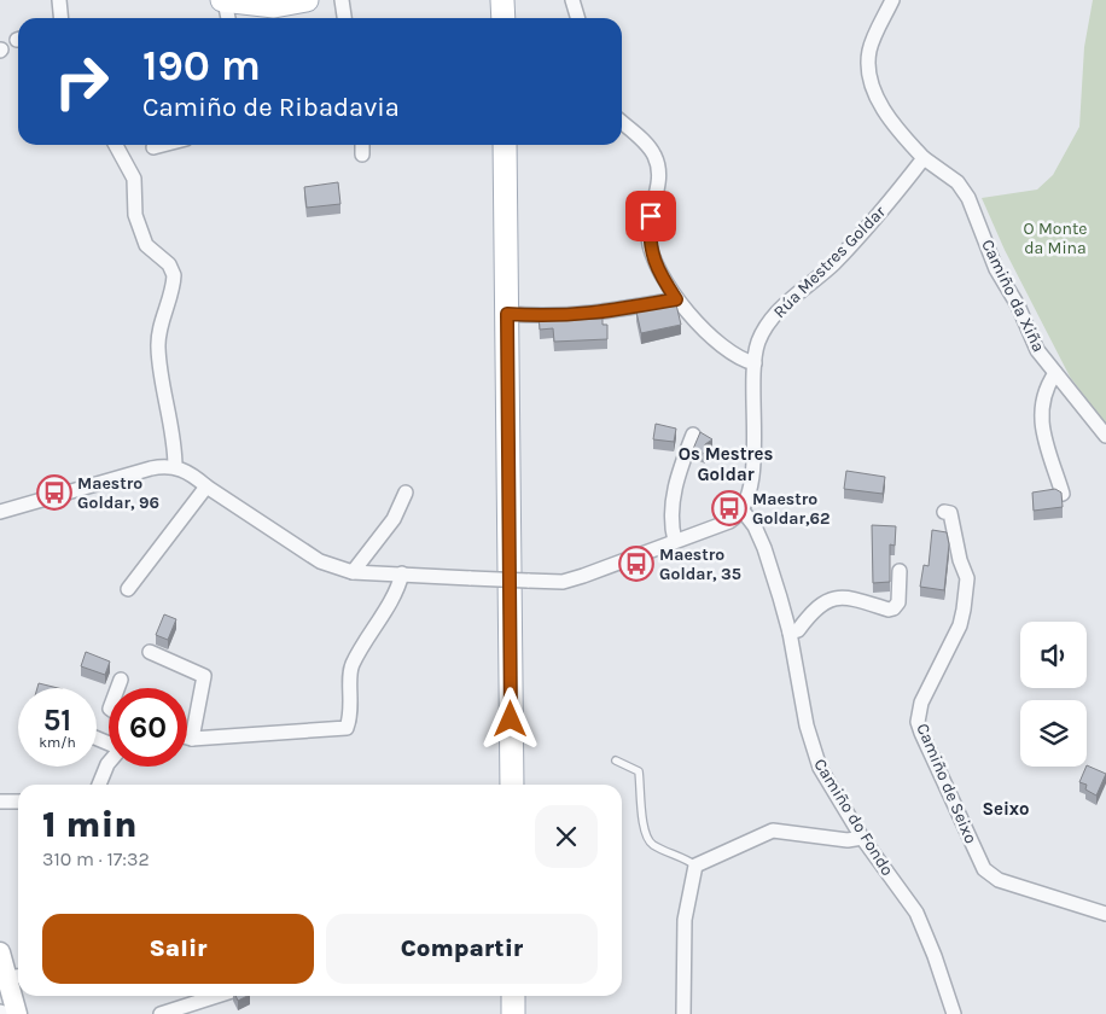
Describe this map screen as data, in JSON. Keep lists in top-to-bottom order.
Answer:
{
  "streets": {
    "street": [
      "Rúa Mestres Goldar",
      "Camiño da Xiña",
      "Camiño de Seixo",
      "Camiño do Fondo"
    ]
  },
  "crossings": [
    ["Rúa Mestres Goldar", "Camiño da Xiña"],
    ["Rúa Mestres Goldar", "Camiño do Fondo"]
  ],
  "districts": ["Os Mestres Goldar", "Seixo"],
  "parks": ["O Monte da Mina"],
  "places": {
    "bus stop": ["Maestro Goldar, 96", "Maestro Goldar,62", "Maestro Goldar, 35"]
  },
  "page": {
    "turn": ["190 m", "Camiño de Ribadavia"],
    "speed": "51 km/h",
    "limit": "60",
    "heading": ["1 min", "310 m · 17:32"],
    "buttons": ["Salir", "Compartir"]
  }
}
